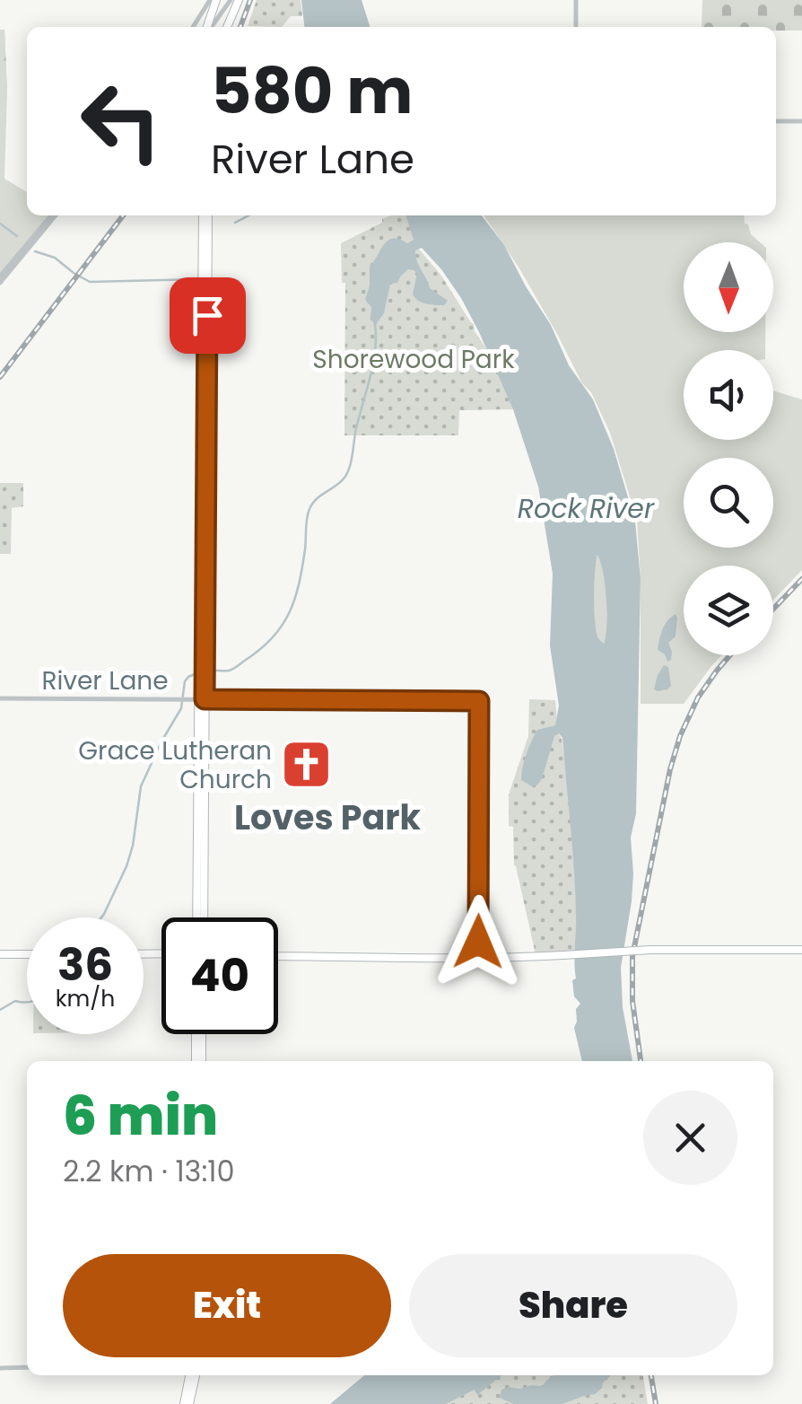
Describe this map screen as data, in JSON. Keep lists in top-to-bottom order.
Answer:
{
  "streets": {
    "street": ["River Lane"]
  },
  "districts": ["Loves Park"],
  "water": ["Rock River"],
  "parks": ["Shorewood Park"],
  "places": {
    "church": ["Grace Lutheran Church"]
  },
  "north": "bottom",
  "page": {
    "turn": ["580 m", "River Lane"],
    "speed": "36 km/h",
    "limit": "40",
    "heading": ["6 min", "2.2 km · 13:10"],
    "buttons": ["Exit", "Share"]
  }
}
